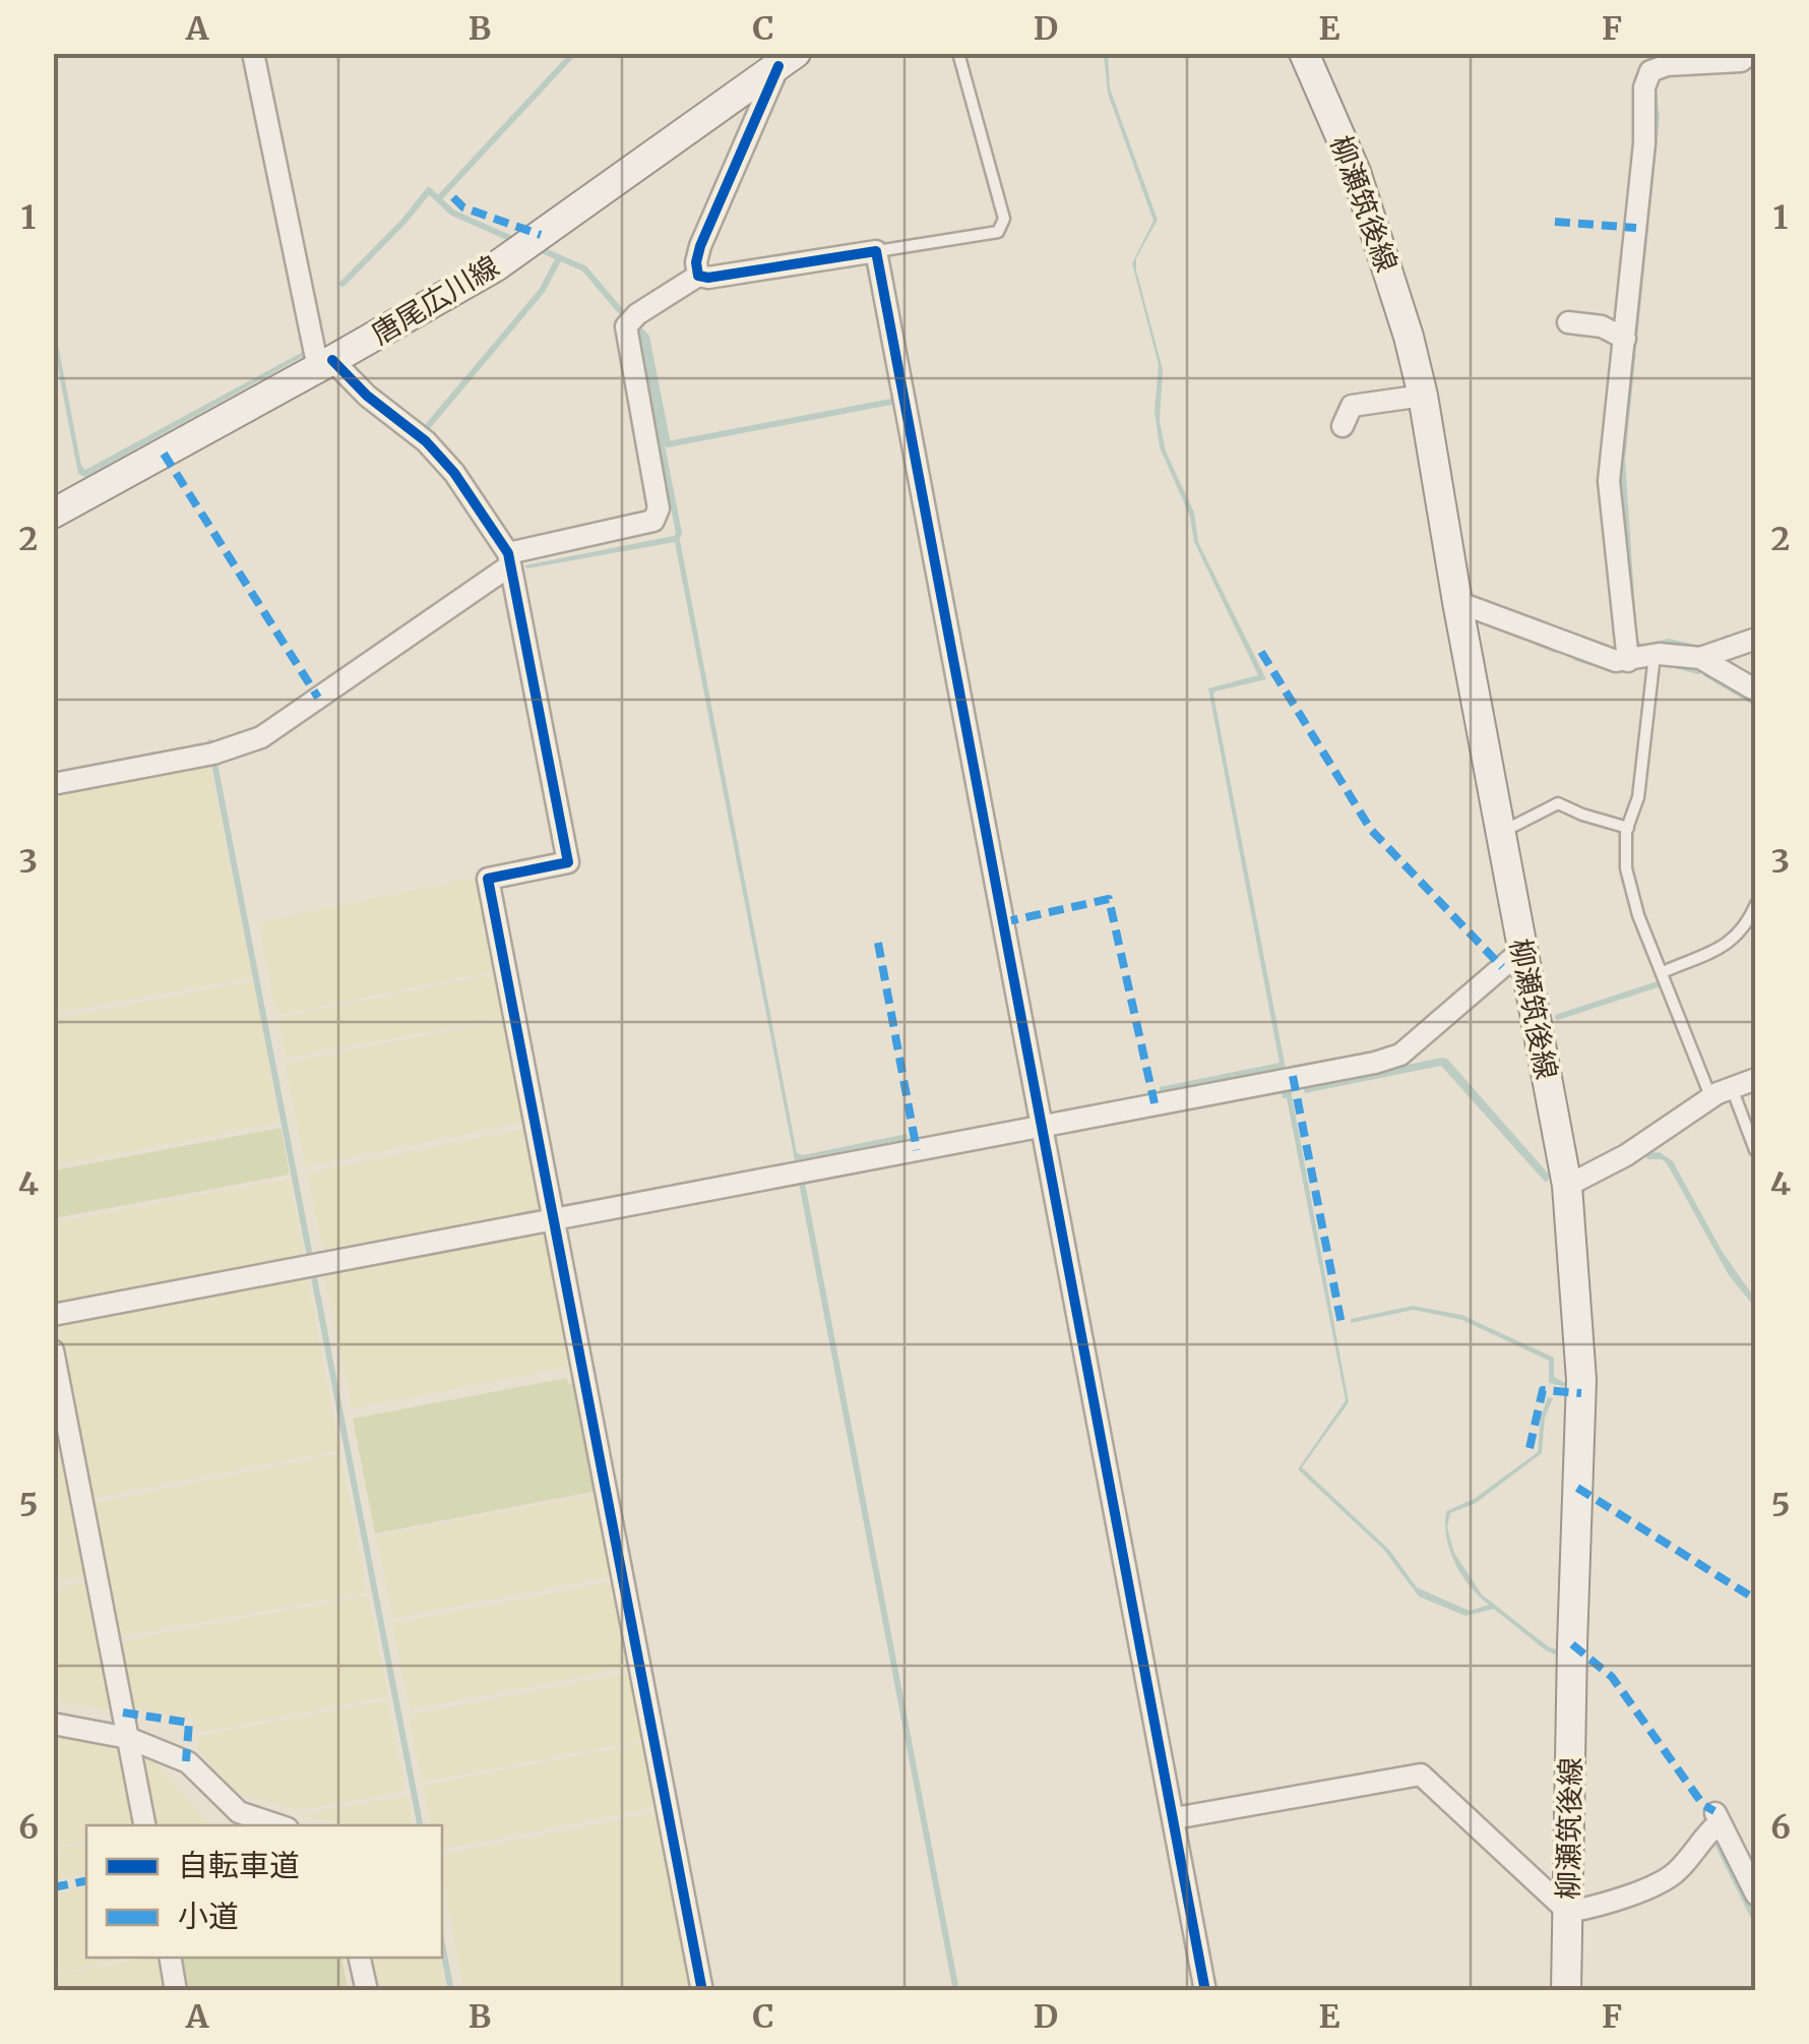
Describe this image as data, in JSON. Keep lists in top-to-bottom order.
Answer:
{
  "streets": {
    "main road": ["柳瀬筑後線", "唐尾広川線"]
  },
  "legend": ["自転車道", "小道"],
  "grid": {
    "columns": [
      "A",
      "B",
      "C",
      "D",
      "E",
      "F"
    ],
    "rows": [
      "1",
      "2",
      "3",
      "4",
      "5",
      "6"
    ]
  }
}
